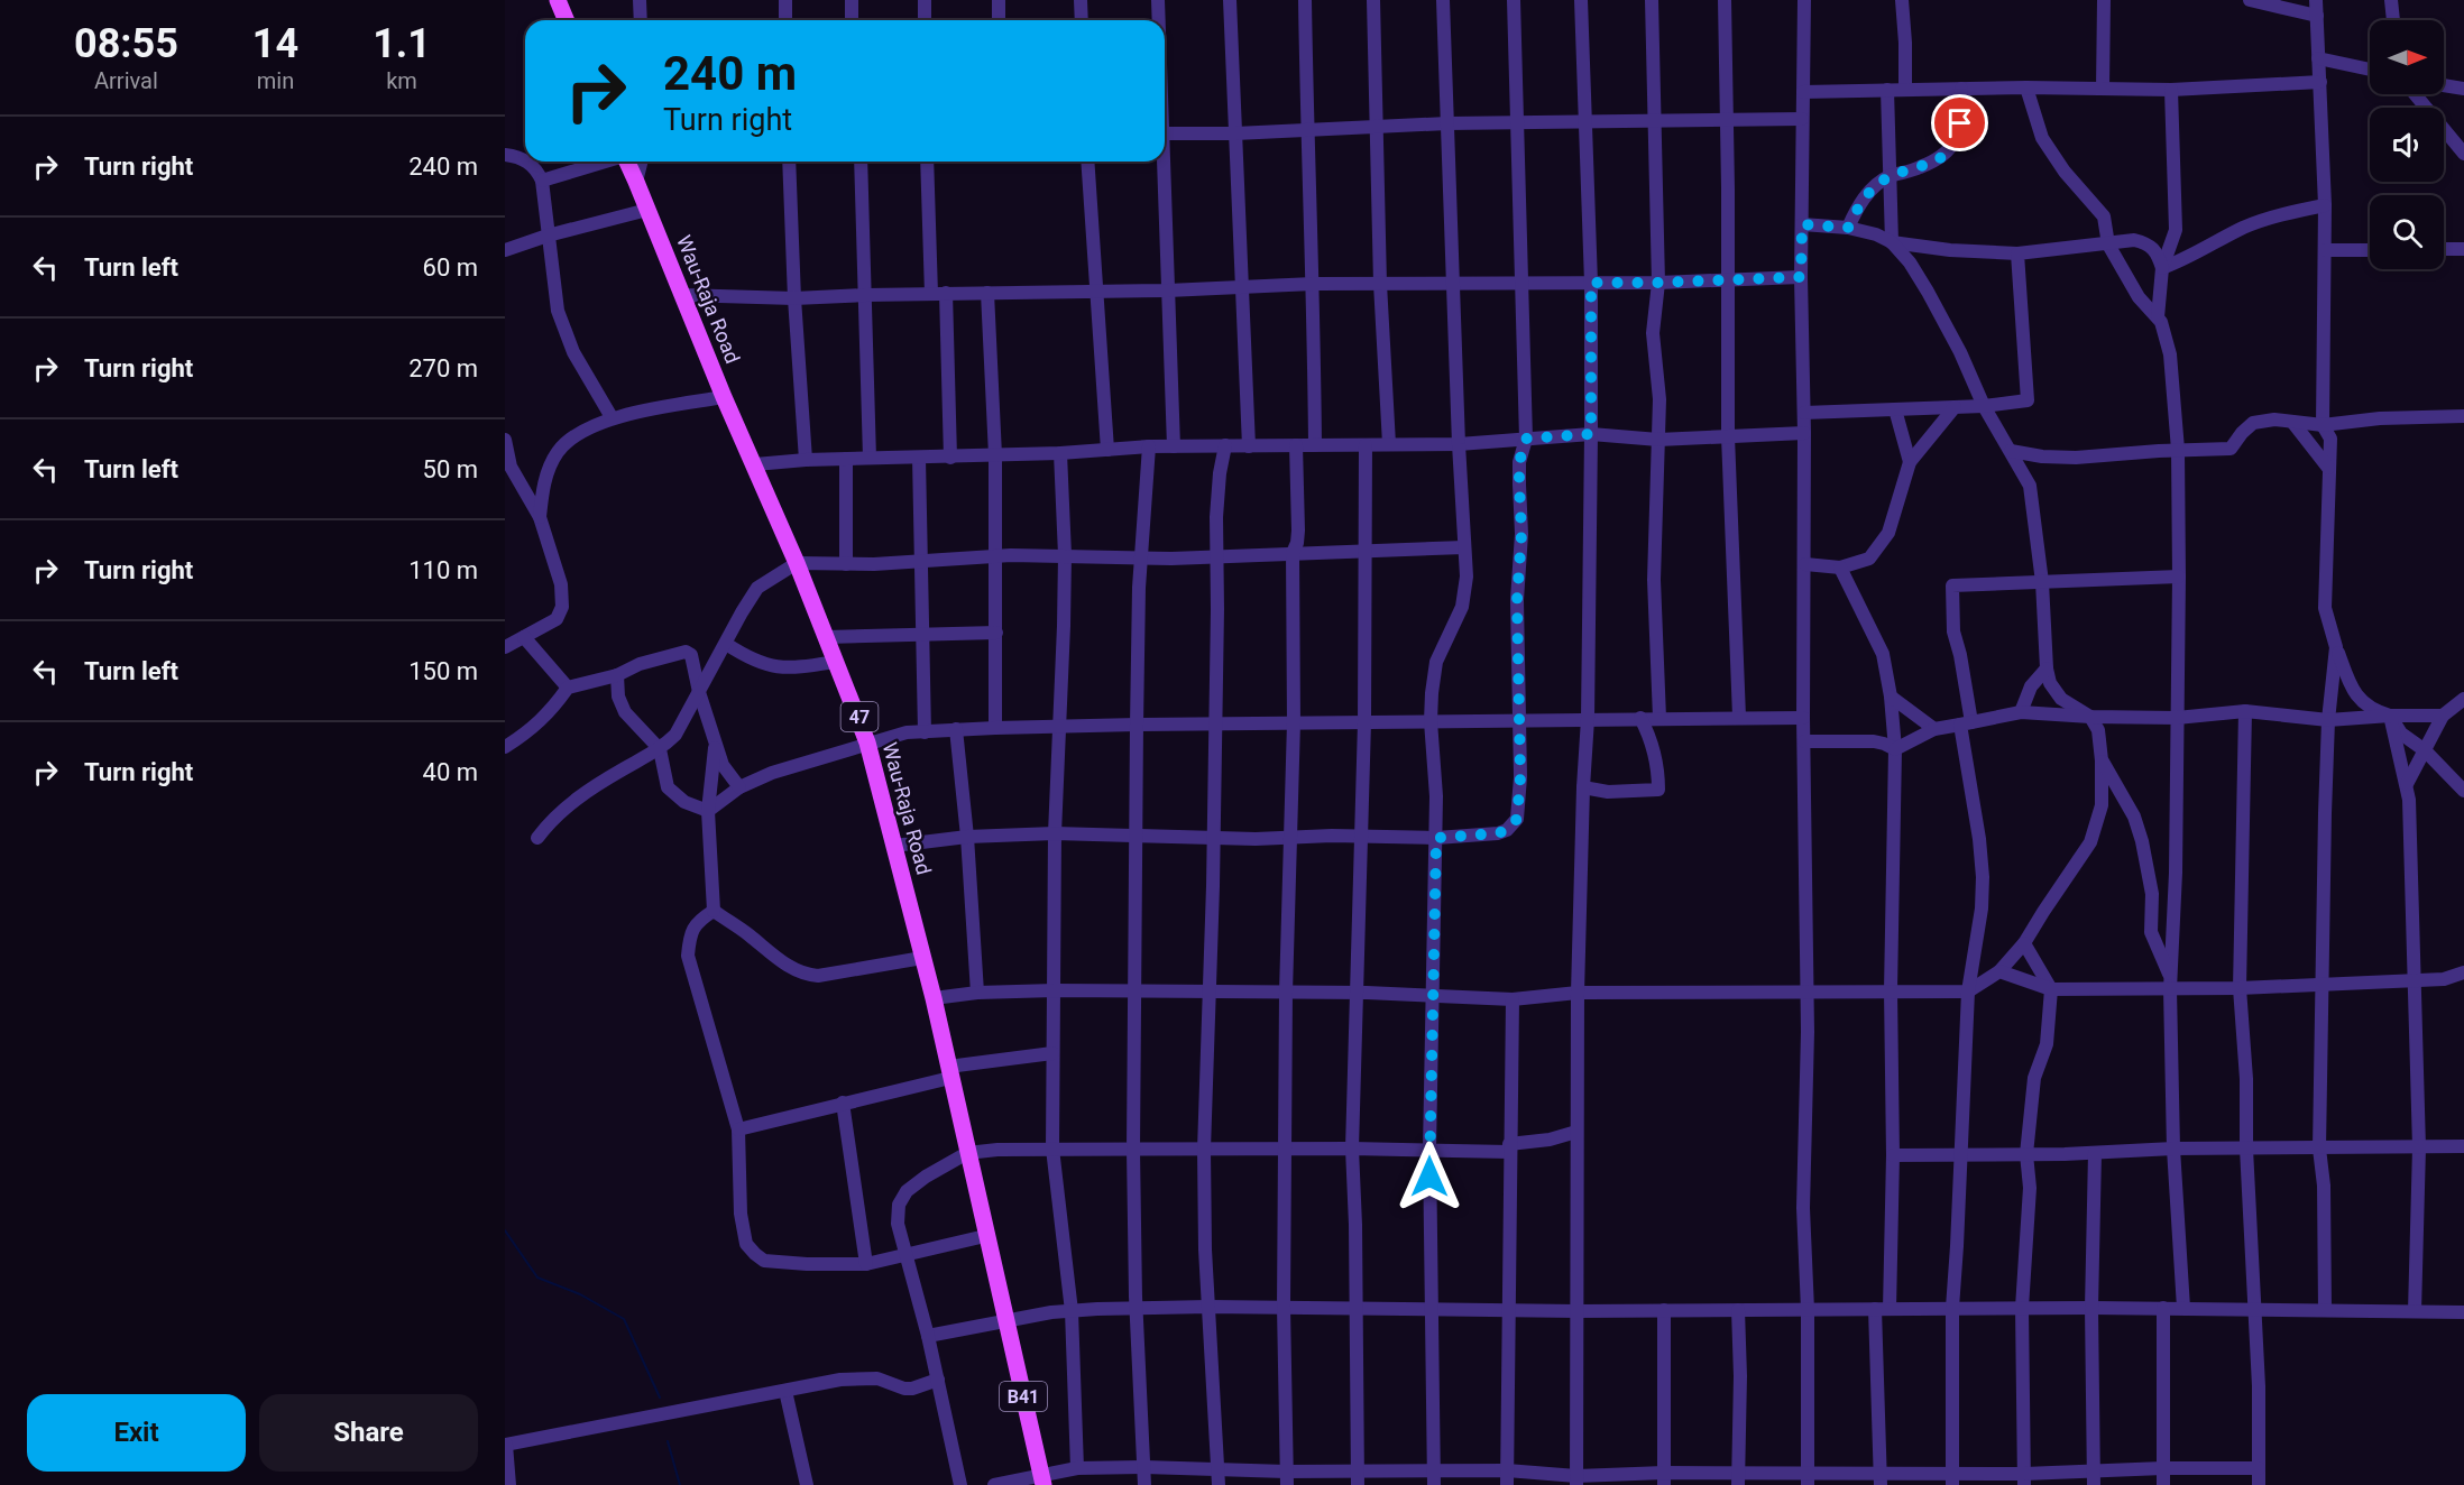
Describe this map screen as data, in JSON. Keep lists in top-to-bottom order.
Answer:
{
  "streets": {
    "main road": ["Wau-Raja Road", "47", "B41"]
  },
  "crossings": [
    ["Wau-Raja Road", "B41"]
  ],
  "north": "right",
  "page": {
    "eta": [
      "08:55",
      "Arrival",
      "14",
      "min",
      "1.1",
      "km"
    ],
    "turn": ["240 m", "Turn right"],
    "list": [
      {
        "name": "Turn right",
        "value": "240 m"
      },
      {
        "name": "Turn left",
        "value": "60 m"
      },
      {
        "name": "Turn right",
        "value": "270 m"
      },
      {
        "name": "Turn left",
        "value": "50 m"
      },
      {
        "name": "Turn right",
        "value": "110 m"
      },
      {
        "name": "Turn left",
        "value": "150 m"
      },
      {
        "name": "Turn right",
        "value": "40 m"
      }
    ],
    "buttons": ["Exit", "Share"]
  }
}
